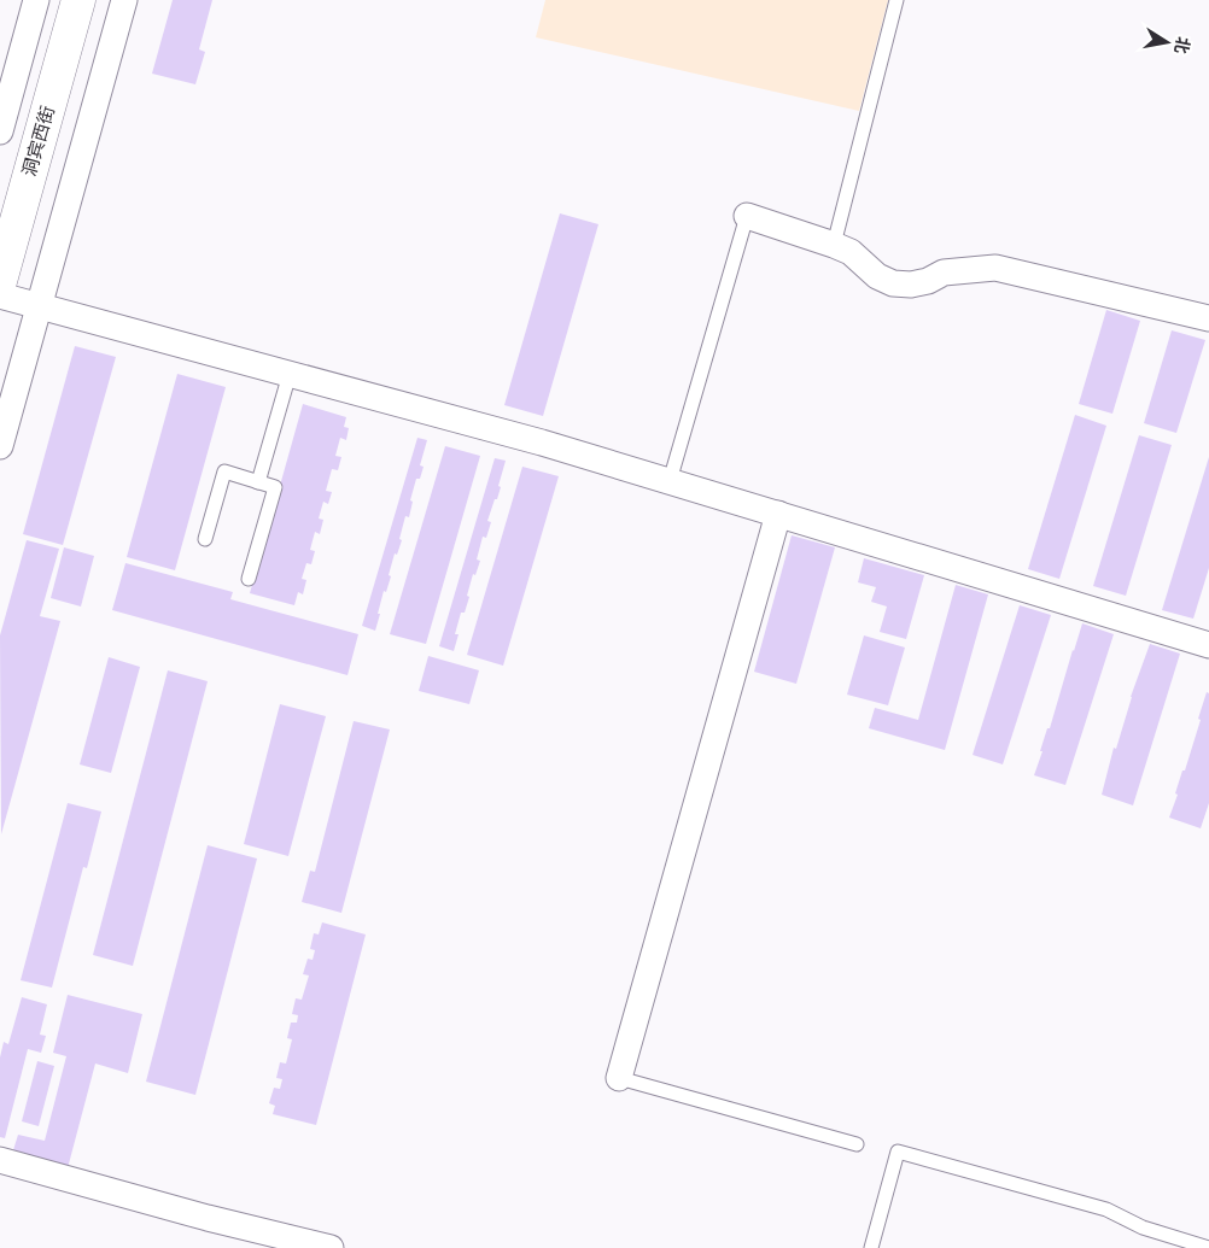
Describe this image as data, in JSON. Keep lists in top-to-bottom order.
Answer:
{
  "streets": {
    "main road": ["洞宾西街"]
  },
  "north": "right"
}
